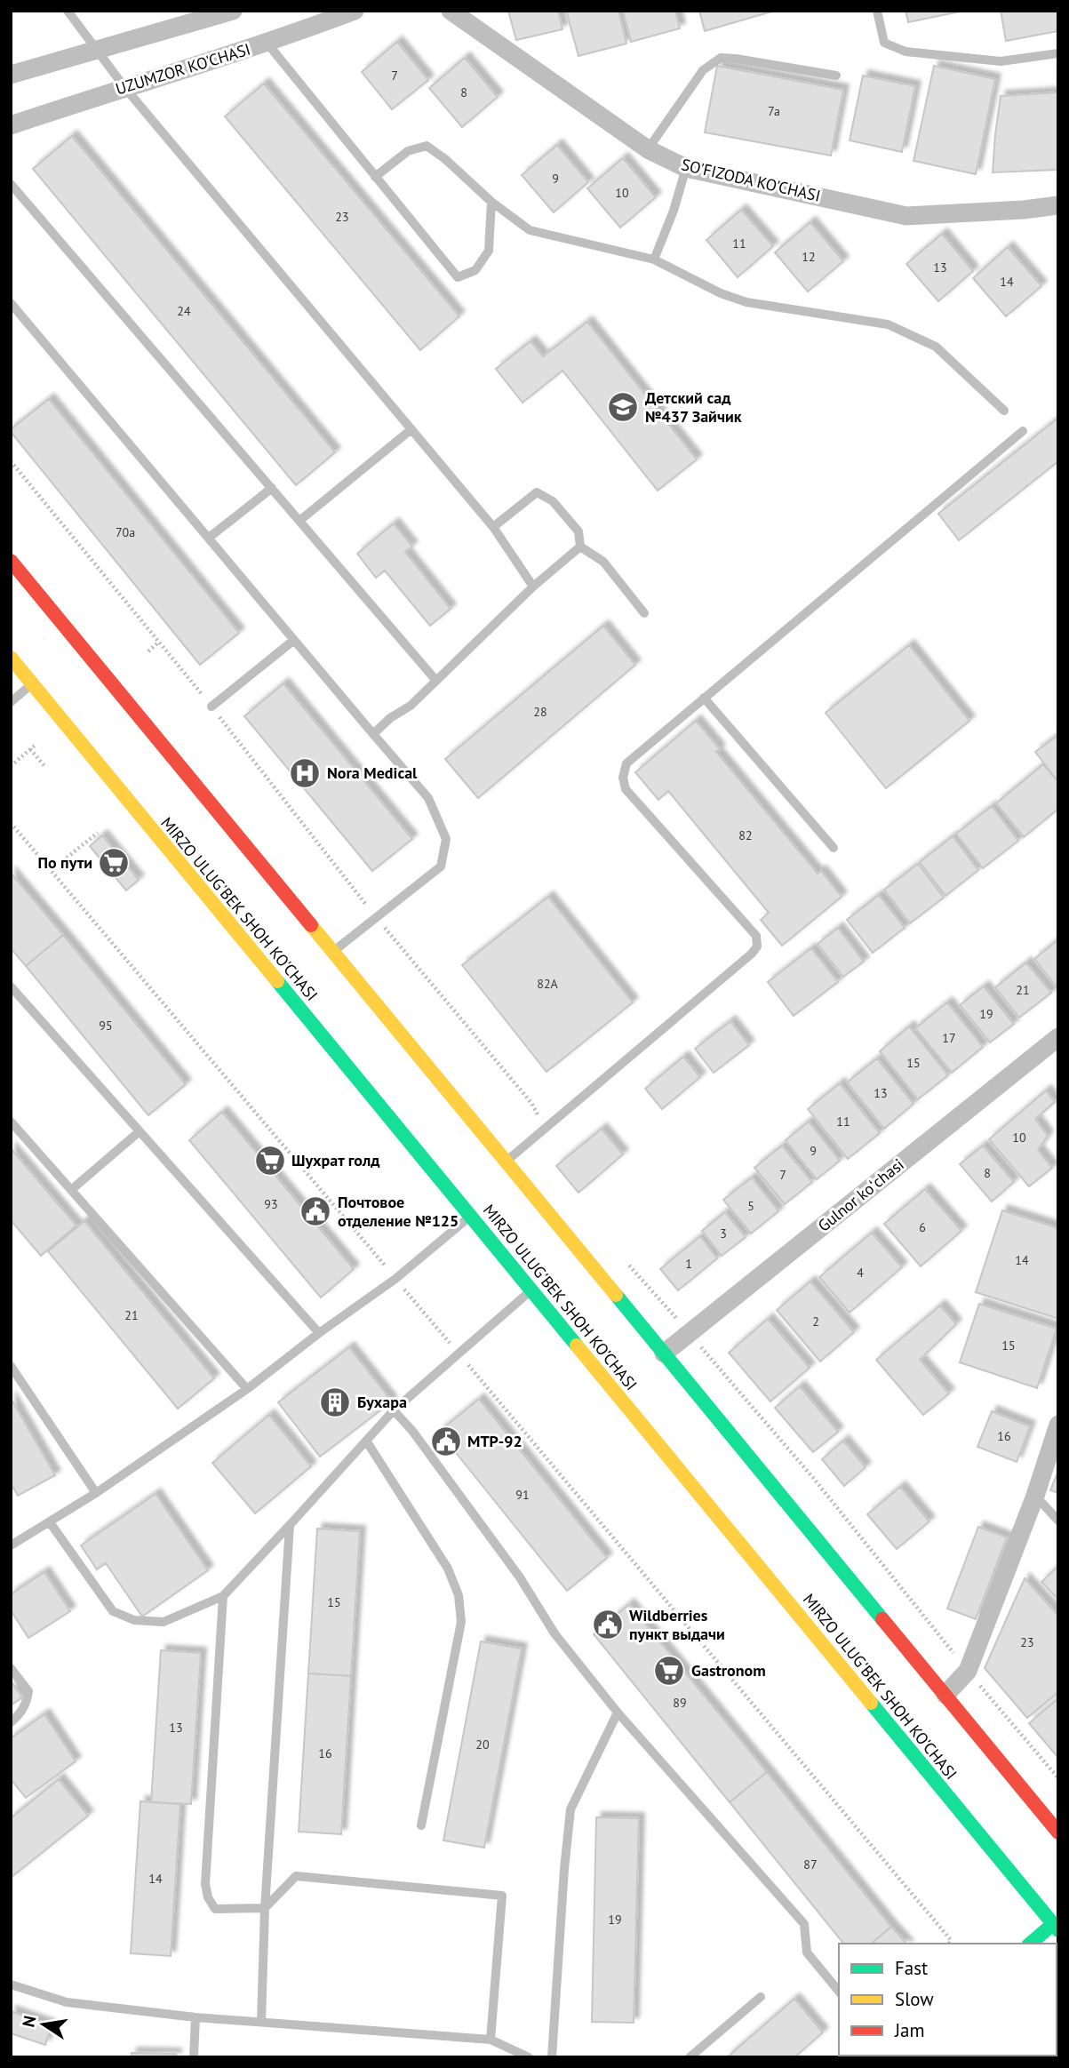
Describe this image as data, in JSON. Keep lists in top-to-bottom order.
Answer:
{
  "streets": {
    "main road": ["MIRZO ULUG'BEK SHOH KO'CHASI"],
    "street": ["UZUMZOR KO'CHASI", "SO'FIZODA KO'CHASI", "Gulnor koʻchasi"]
  },
  "places": {
    "school or university": ["Детский сад №437 Зайчик"],
    "hospital": ["Nora Medical"],
    "supermarket": ["По пути", "Шухрат голд", "Gastronom"],
    "public building": ["Почтовое отделение №125", "MTP-92", "Wildberries пункт выдачи"],
    "building": ["Бухара"]
  },
  "house_numbers": [
    "7",
    "8",
    "7a",
    "9",
    "10",
    "23",
    "11",
    "12",
    "13",
    "14",
    "24",
    "70а",
    "28",
    "82",
    "82А",
    "21",
    "19",
    "95",
    "17",
    "15",
    "13",
    "11",
    "10",
    "9",
    "8",
    "7",
    "93",
    "5",
    "6",
    "3",
    "14",
    "1",
    "4",
    "21",
    "2",
    "15",
    "16",
    "91",
    "15",
    "23",
    "89",
    "13",
    "20",
    "16",
    "87",
    "14",
    "19"
  ],
  "legend": ["Fast", "Slow", "Jam"],
  "north": "left"
}
